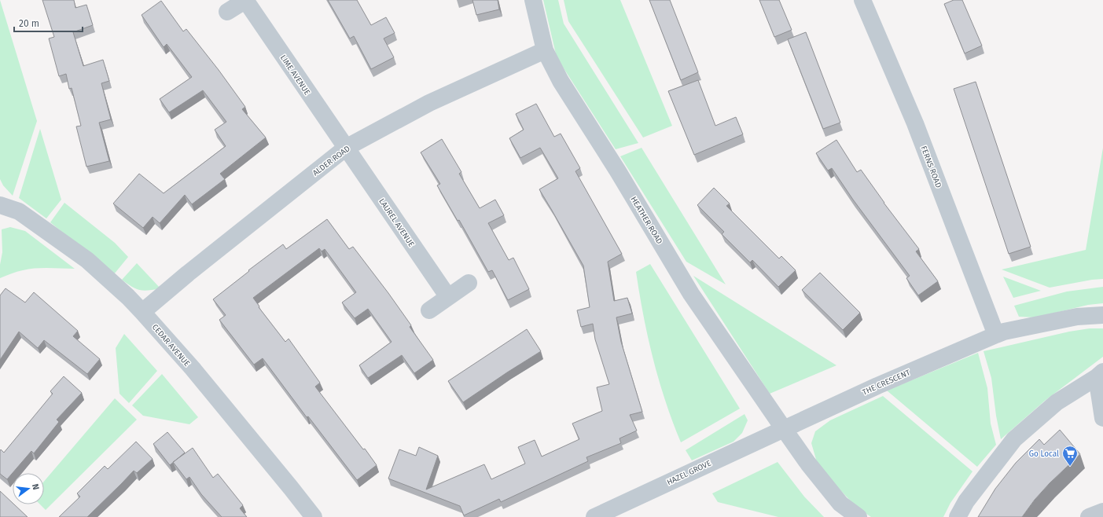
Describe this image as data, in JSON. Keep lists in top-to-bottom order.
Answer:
{
  "streets": {
    "street": [
      "LIME AVENUE",
      "ALDER ROAD",
      "FERNS ROAD",
      "HEATHER ROAD",
      "LAUREL AVENUE",
      "CEDAR AVENUE",
      "THE CRESCENT",
      "HAZEL GROVE"
    ]
  },
  "crossings": [
    ["LIME AVENUE", "ALDER ROAD"],
    ["LIME AVENUE", "LAUREL AVENUE"],
    ["ALDER ROAD", "HEATHER ROAD"],
    ["ALDER ROAD", "LAUREL AVENUE"],
    ["ALDER ROAD", "CEDAR AVENUE"],
    ["FERNS ROAD", "THE CRESCENT"],
    ["HEATHER ROAD", "THE CRESCENT"],
    ["HEATHER ROAD", "HAZEL GROVE"],
    ["THE CRESCENT", "HAZEL GROVE"]
  ],
  "places": {
    "supermarket": ["Go Local"]
  },
  "scale_bar": "20 m",
  "north": "right"
}
